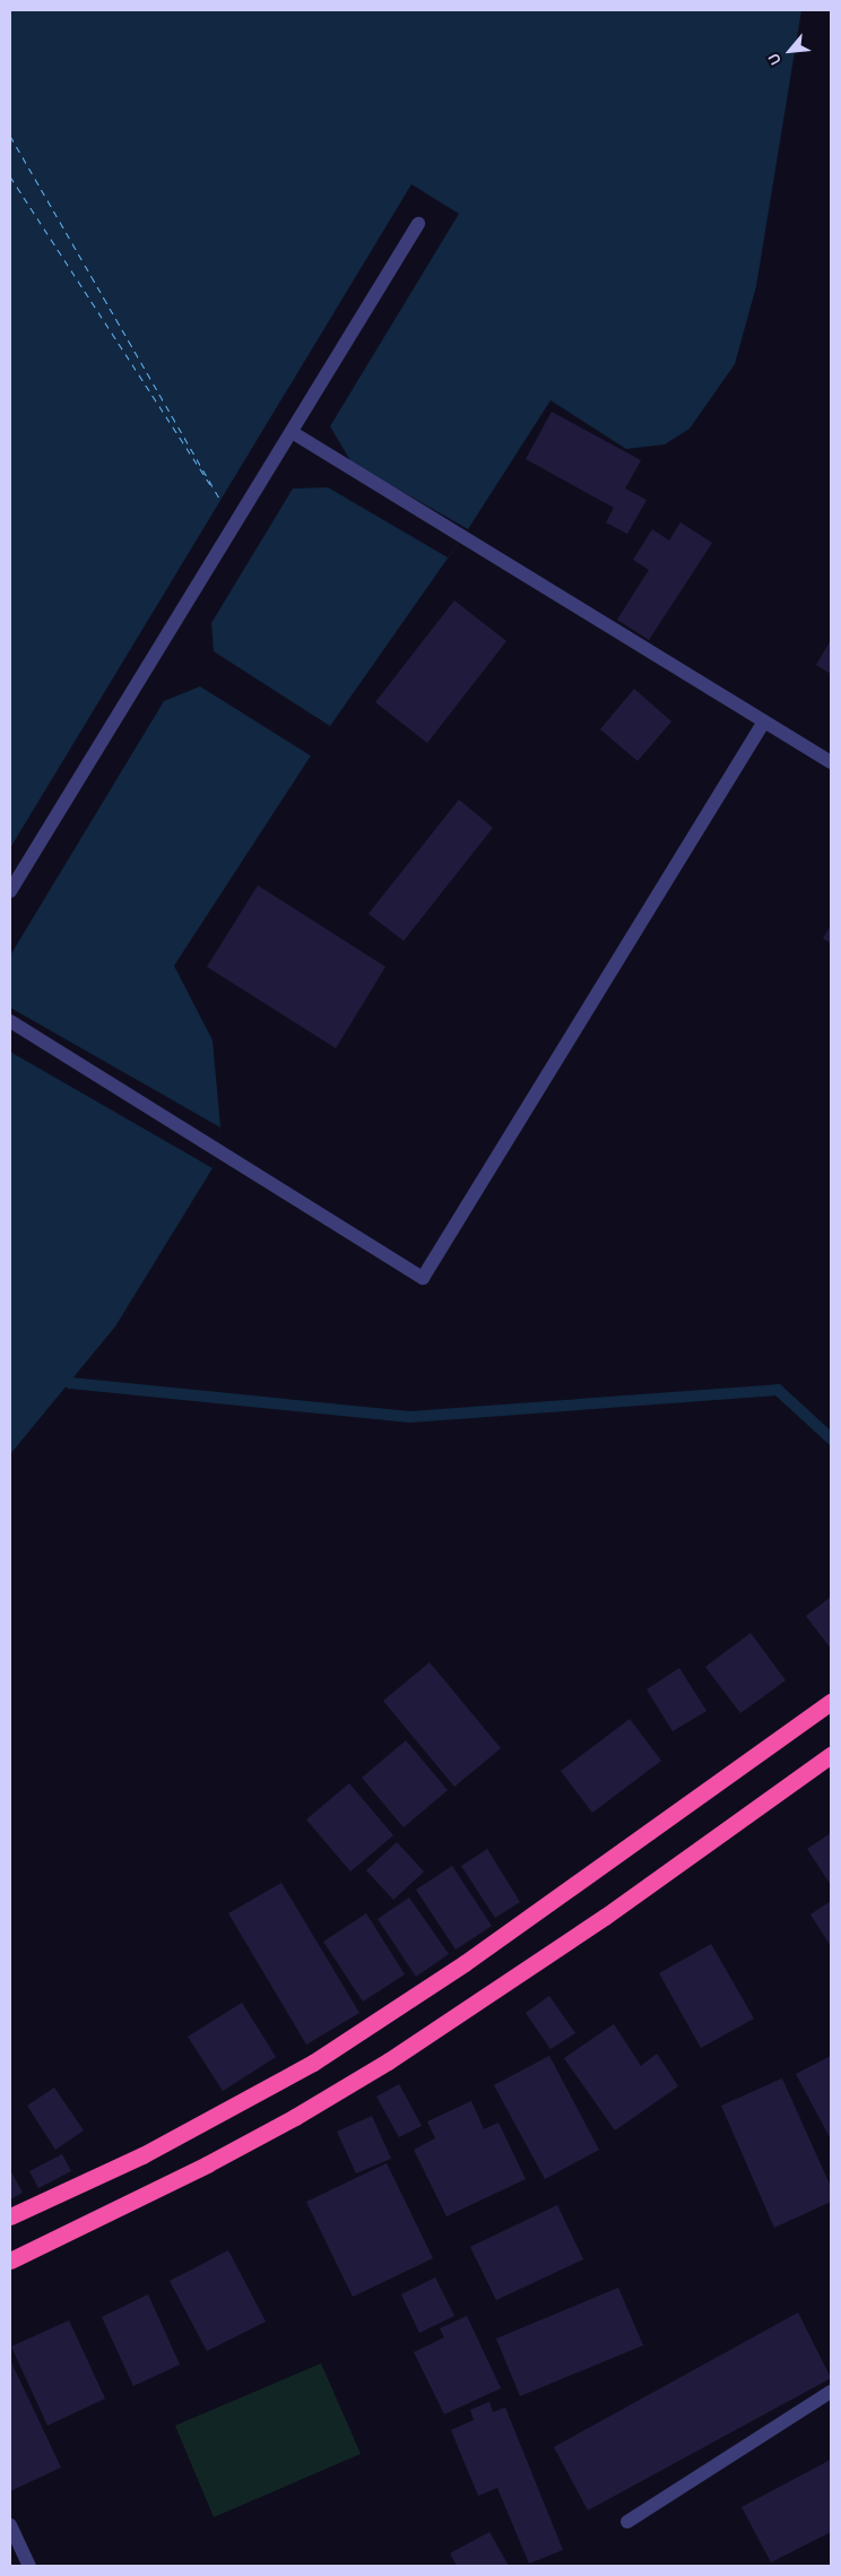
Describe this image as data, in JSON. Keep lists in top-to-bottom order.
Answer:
{
  "north": "bottom left"
}
